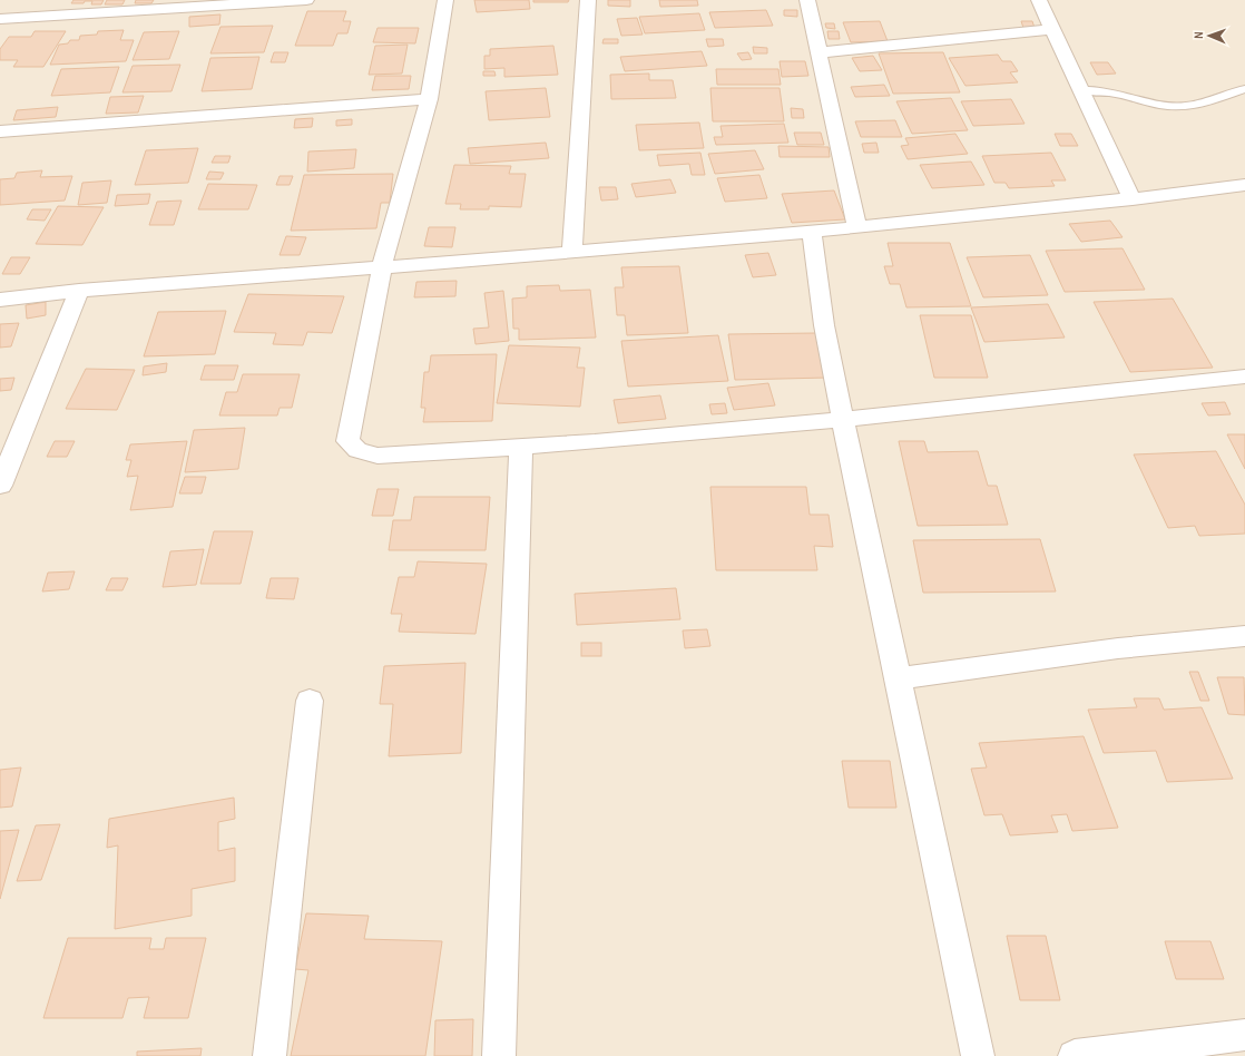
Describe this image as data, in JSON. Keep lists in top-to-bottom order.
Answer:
{
  "north": "left"
}
